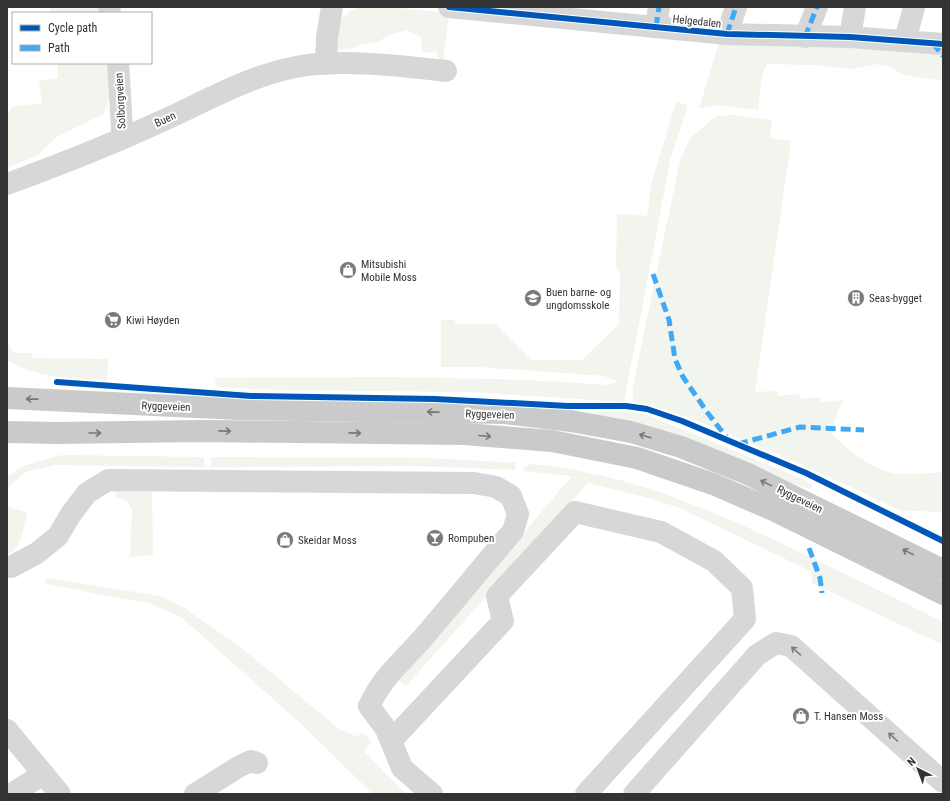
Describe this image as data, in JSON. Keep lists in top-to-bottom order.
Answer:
{
  "streets": {
    "main road": ["Ryggeveien"],
    "street": ["Helgedalen", "Solborgveien", "Buen"]
  },
  "crossings": [
    ["Solborgveien", "Buen"]
  ],
  "places": {
    "shop": ["Mitsubishi Mobile Moss", "Skeidar Moss", "T. Hansen Moss"],
    "school or university": ["Buen barne- og ungdomsskole"],
    "building": ["Seas-bygget"],
    "supermarket": ["Kiwi Høyden"],
    "bar": ["Rompuben"]
  },
  "legend": ["Cycle path", "Path"],
  "north": "top left"
}
